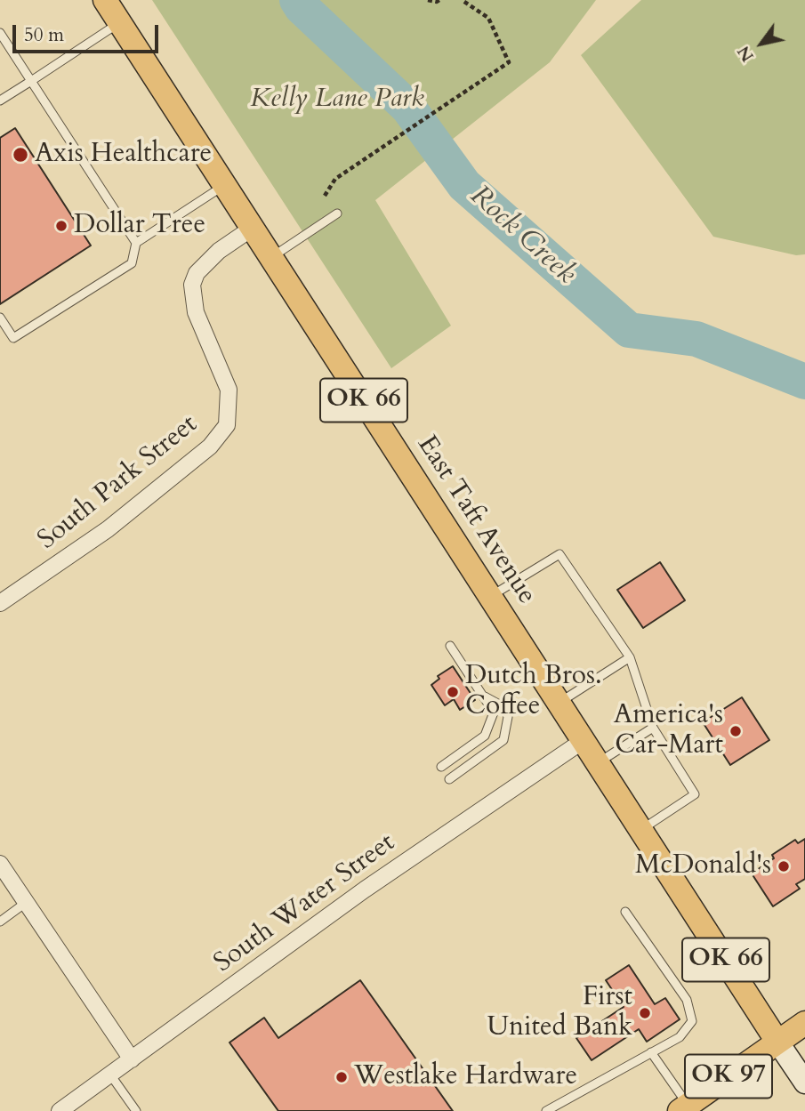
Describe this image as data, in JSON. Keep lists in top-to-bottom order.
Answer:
{
  "streets": {
    "main road": ["OK 66", "East Taft Avenue", "OK 97"],
    "street": ["South Park Street", "South Water Street"]
  },
  "crossings": [
    ["OK 66", "East Taft Avenue"],
    ["OK 66", "OK 97"],
    ["South Park Street", "East Taft Avenue"],
    ["East Taft Avenue", "South Water Street"],
    ["East Taft Avenue", "OK 97"]
  ],
  "water": ["Rock Creek"],
  "parks": ["Kelly Lane Park"],
  "places": [
    "Axis Healthcare",
    "Dollar Tree",
    "Dutch Bros. Coffee",
    "America's Car-Mart",
    "McDonald's",
    "First United Bank",
    "Westlake Hardware"
  ],
  "scale_bar": "50 m",
  "north": "bottom left"
}
